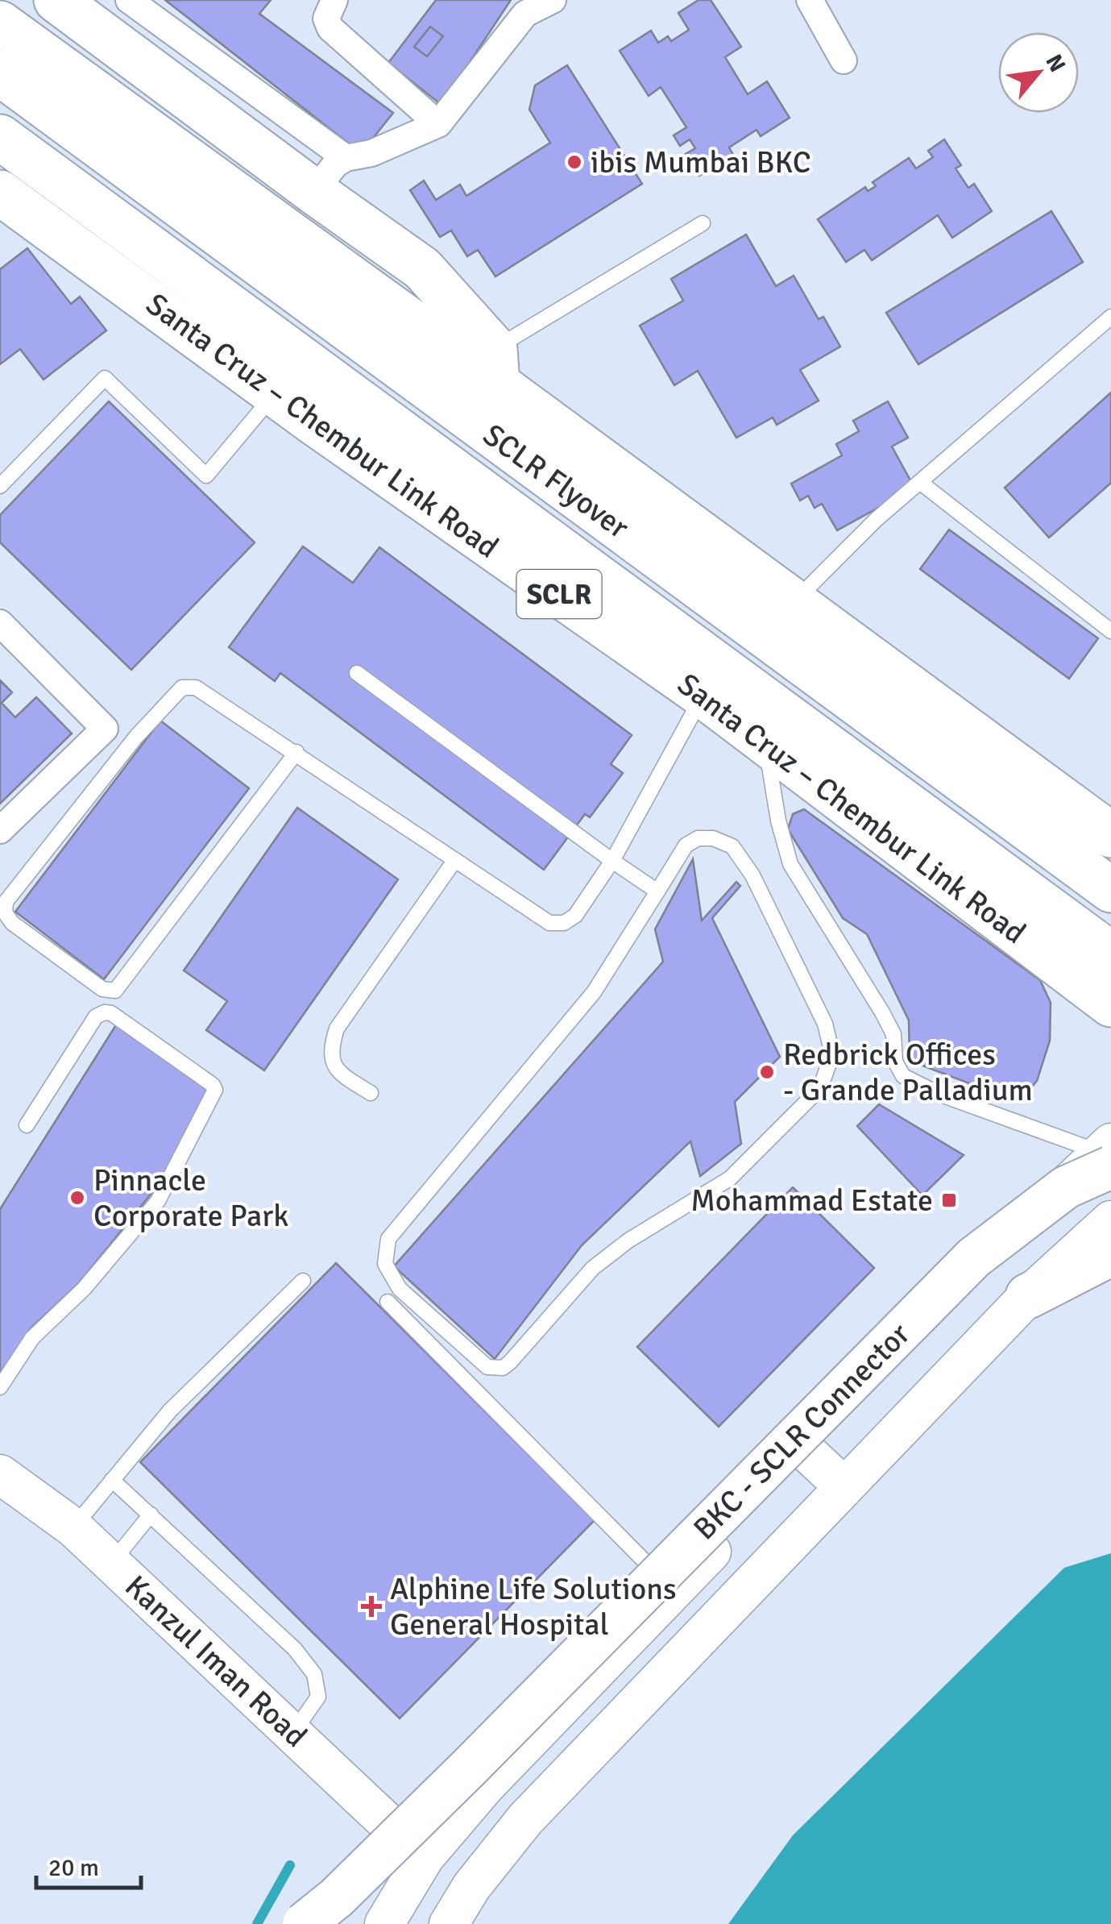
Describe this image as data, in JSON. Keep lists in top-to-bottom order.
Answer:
{
  "streets": {
    "highway": ["Santa Cruz – Chembur Link Road", "SCLR Flyover", "SCLR"],
    "main road": ["BKC - SCLR Connector", "Kanzul Iman Road"]
  },
  "places": {
    "other": ["ibis Mumbai BKC", "Redbrick Offices - Grande Palladium", "Pinnacle Corporate Park"],
    "transit": ["Mohammad Estate"],
    "health": ["Alphine Life Solutions General Hospital"]
  },
  "scale_bar": "20 m",
  "north": "top right"
}
